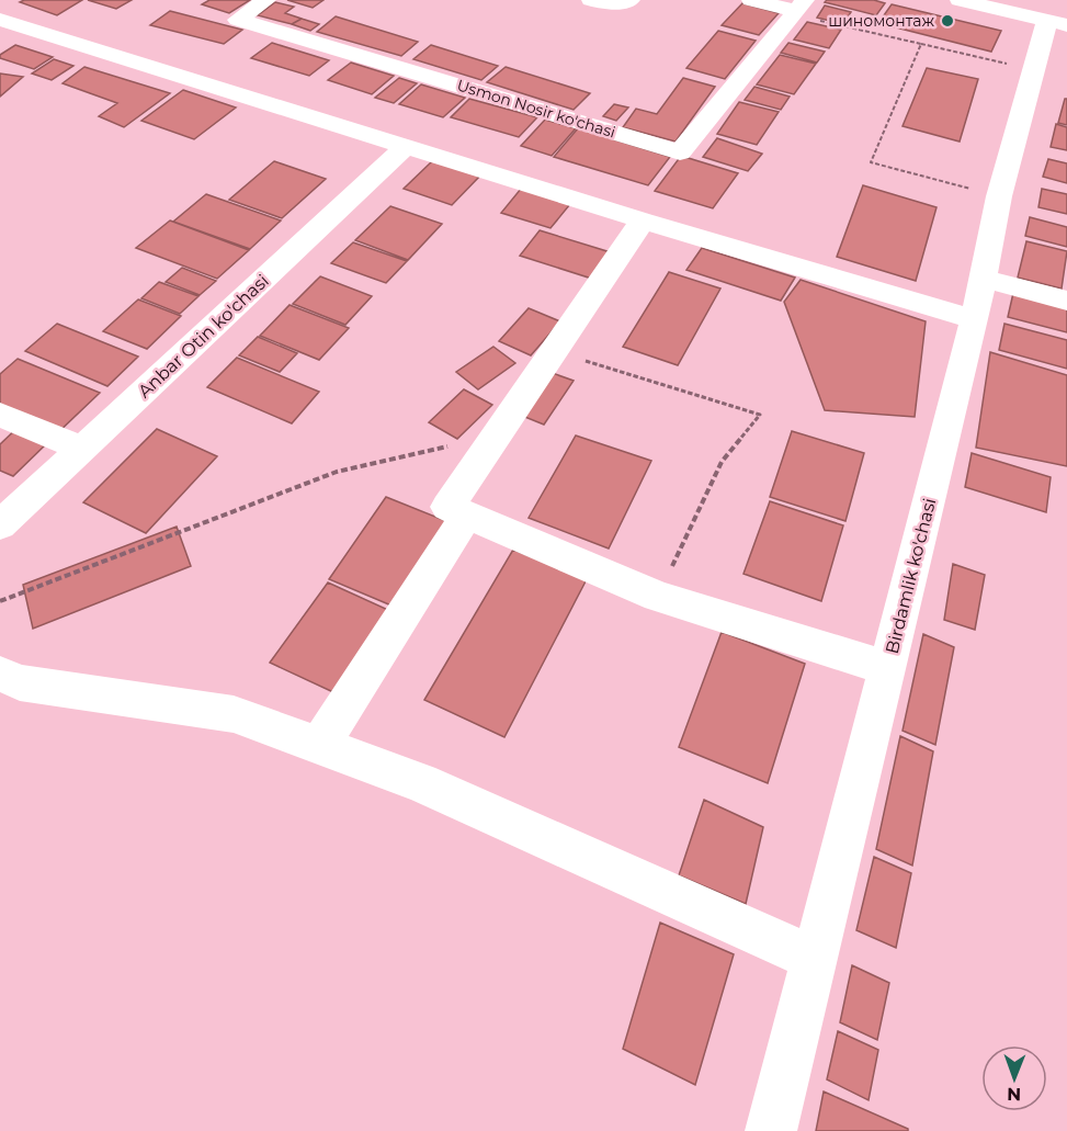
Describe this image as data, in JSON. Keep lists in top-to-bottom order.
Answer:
{
  "streets": {
    "street": ["Usmon Nosir ko'chasi", "Anbar Otin ko'chasi", "Birdamlik ko'chasi"]
  },
  "places": ["шиномонтаж"],
  "north": "bottom"
}
